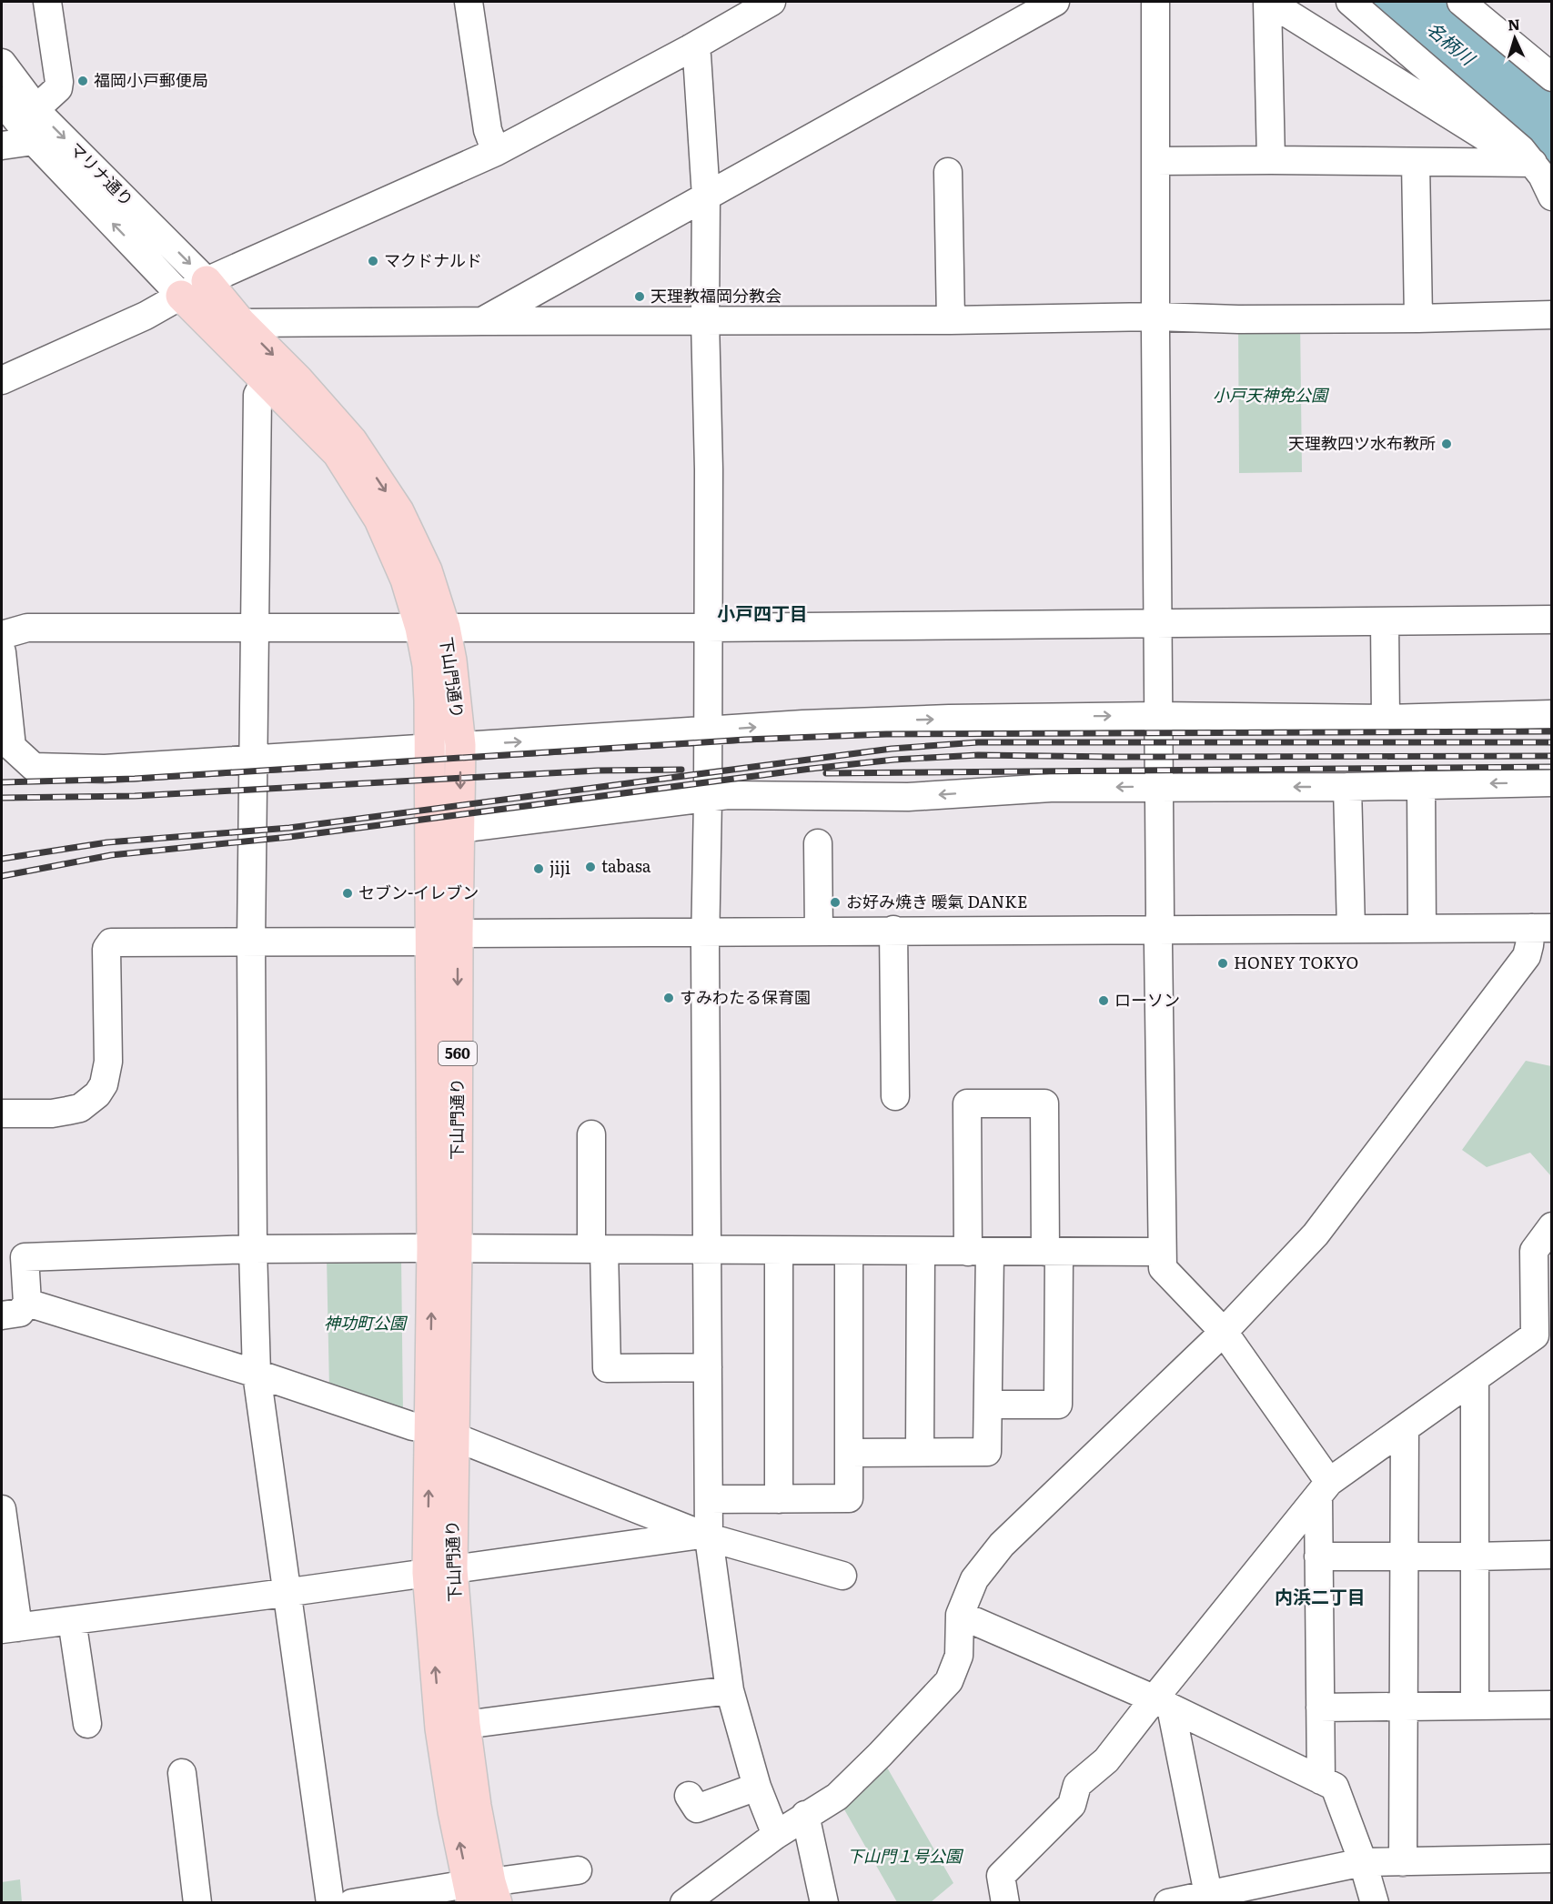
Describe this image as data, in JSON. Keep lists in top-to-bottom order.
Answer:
{
  "streets": {
    "main road": ["下山門通り", "560"],
    "street": ["マリナ通り"]
  },
  "crossings": [
    ["マリナ通り", "下山門通り"]
  ],
  "districts": ["小戸四丁目", "内浜二丁目"],
  "water": ["名柄川"],
  "parks": ["小戸天神免公園", "神功町公園", "下山門１号公園"],
  "places": [
    "福岡小戸郵便局",
    "マクドナルド",
    "天理教福岡分教会",
    "天理教四ツ水布教所",
    "tabasa",
    "jiji",
    "セブン-イレブン",
    "お好み焼き 暖氣 DANKE",
    "HONEY TOKYO",
    "すみわたる保育園",
    "ローソン"
  ],
  "north": "top"
}
